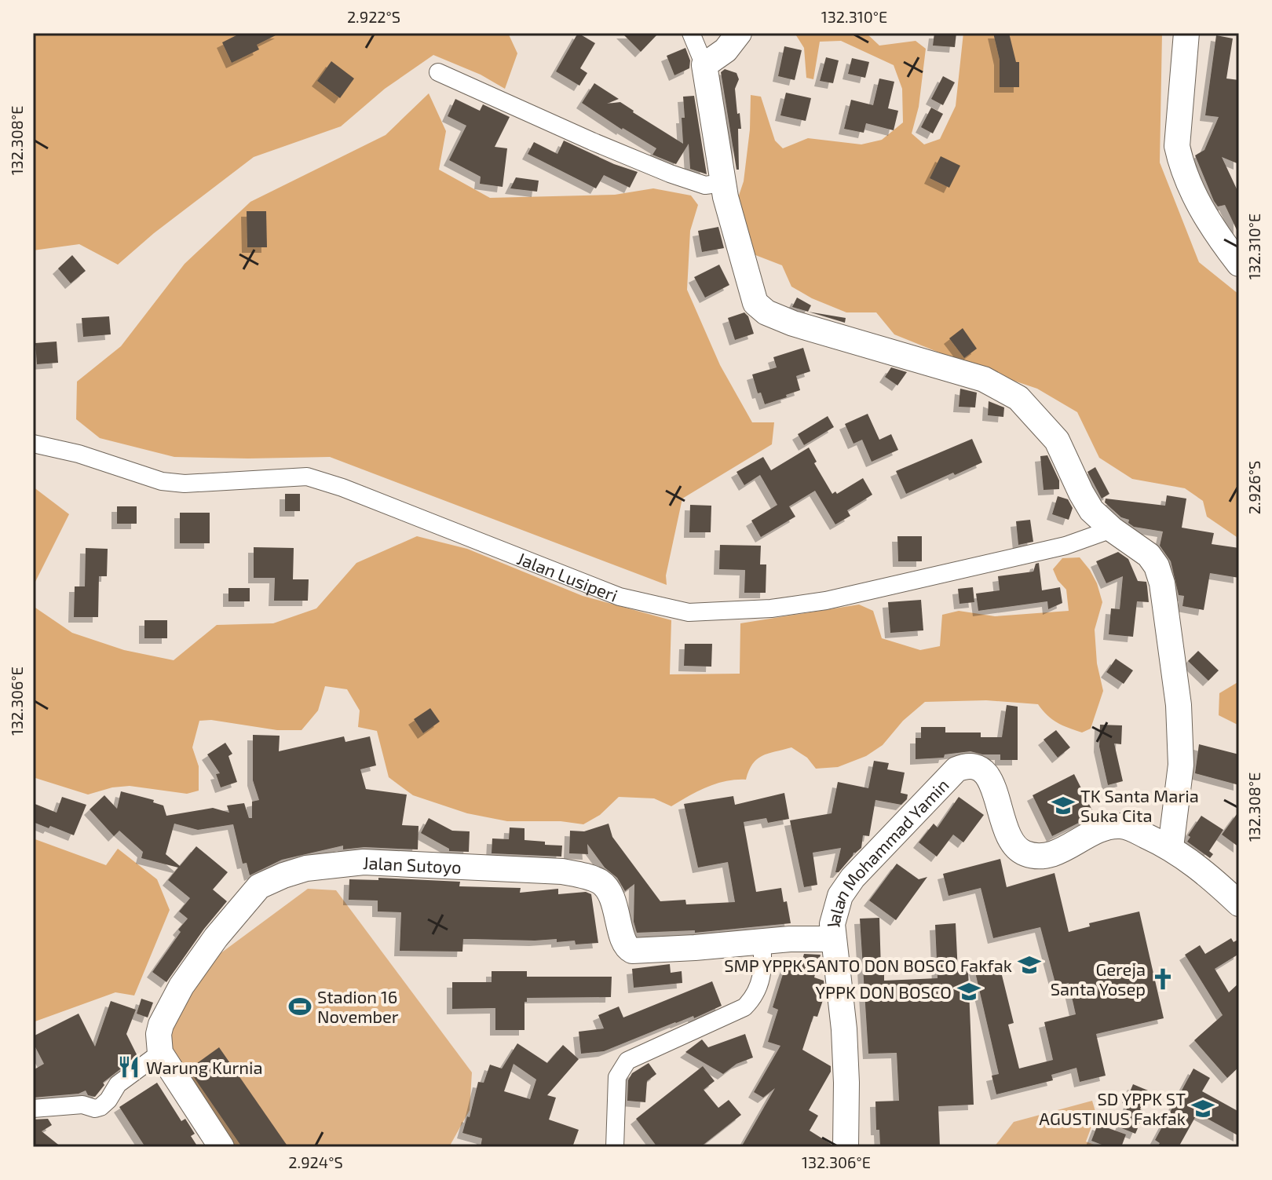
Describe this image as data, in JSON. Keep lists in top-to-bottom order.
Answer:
{
  "streets": {
    "main road": ["Jalan Mohammad Yamin", "Jalan Sutoyo"],
    "street": ["Jalan Lusiperi"]
  },
  "crossings": [
    ["Jalan Mohammad Yamin", "Jalan Sutoyo"]
  ],
  "places": {
    "school or university": [
      "TK Santa Maria Suka Cita",
      "SMP YPPK SANTO DON BOSCO Fakfak",
      "YPPK DON BOSCO",
      "SD YPPK ST AGUSTINUS Fakfak"
    ],
    "church": ["Gereja Santa Yosep"],
    "sports": ["Stadion 16 November"],
    "restaurant": ["Warung Kurnia"]
  },
  "coordinates": [
    "2.922°S",
    "132.310°E",
    "132.308°E",
    "2.926°S",
    "132.306°E",
    "2.924°S"
  ]
}
